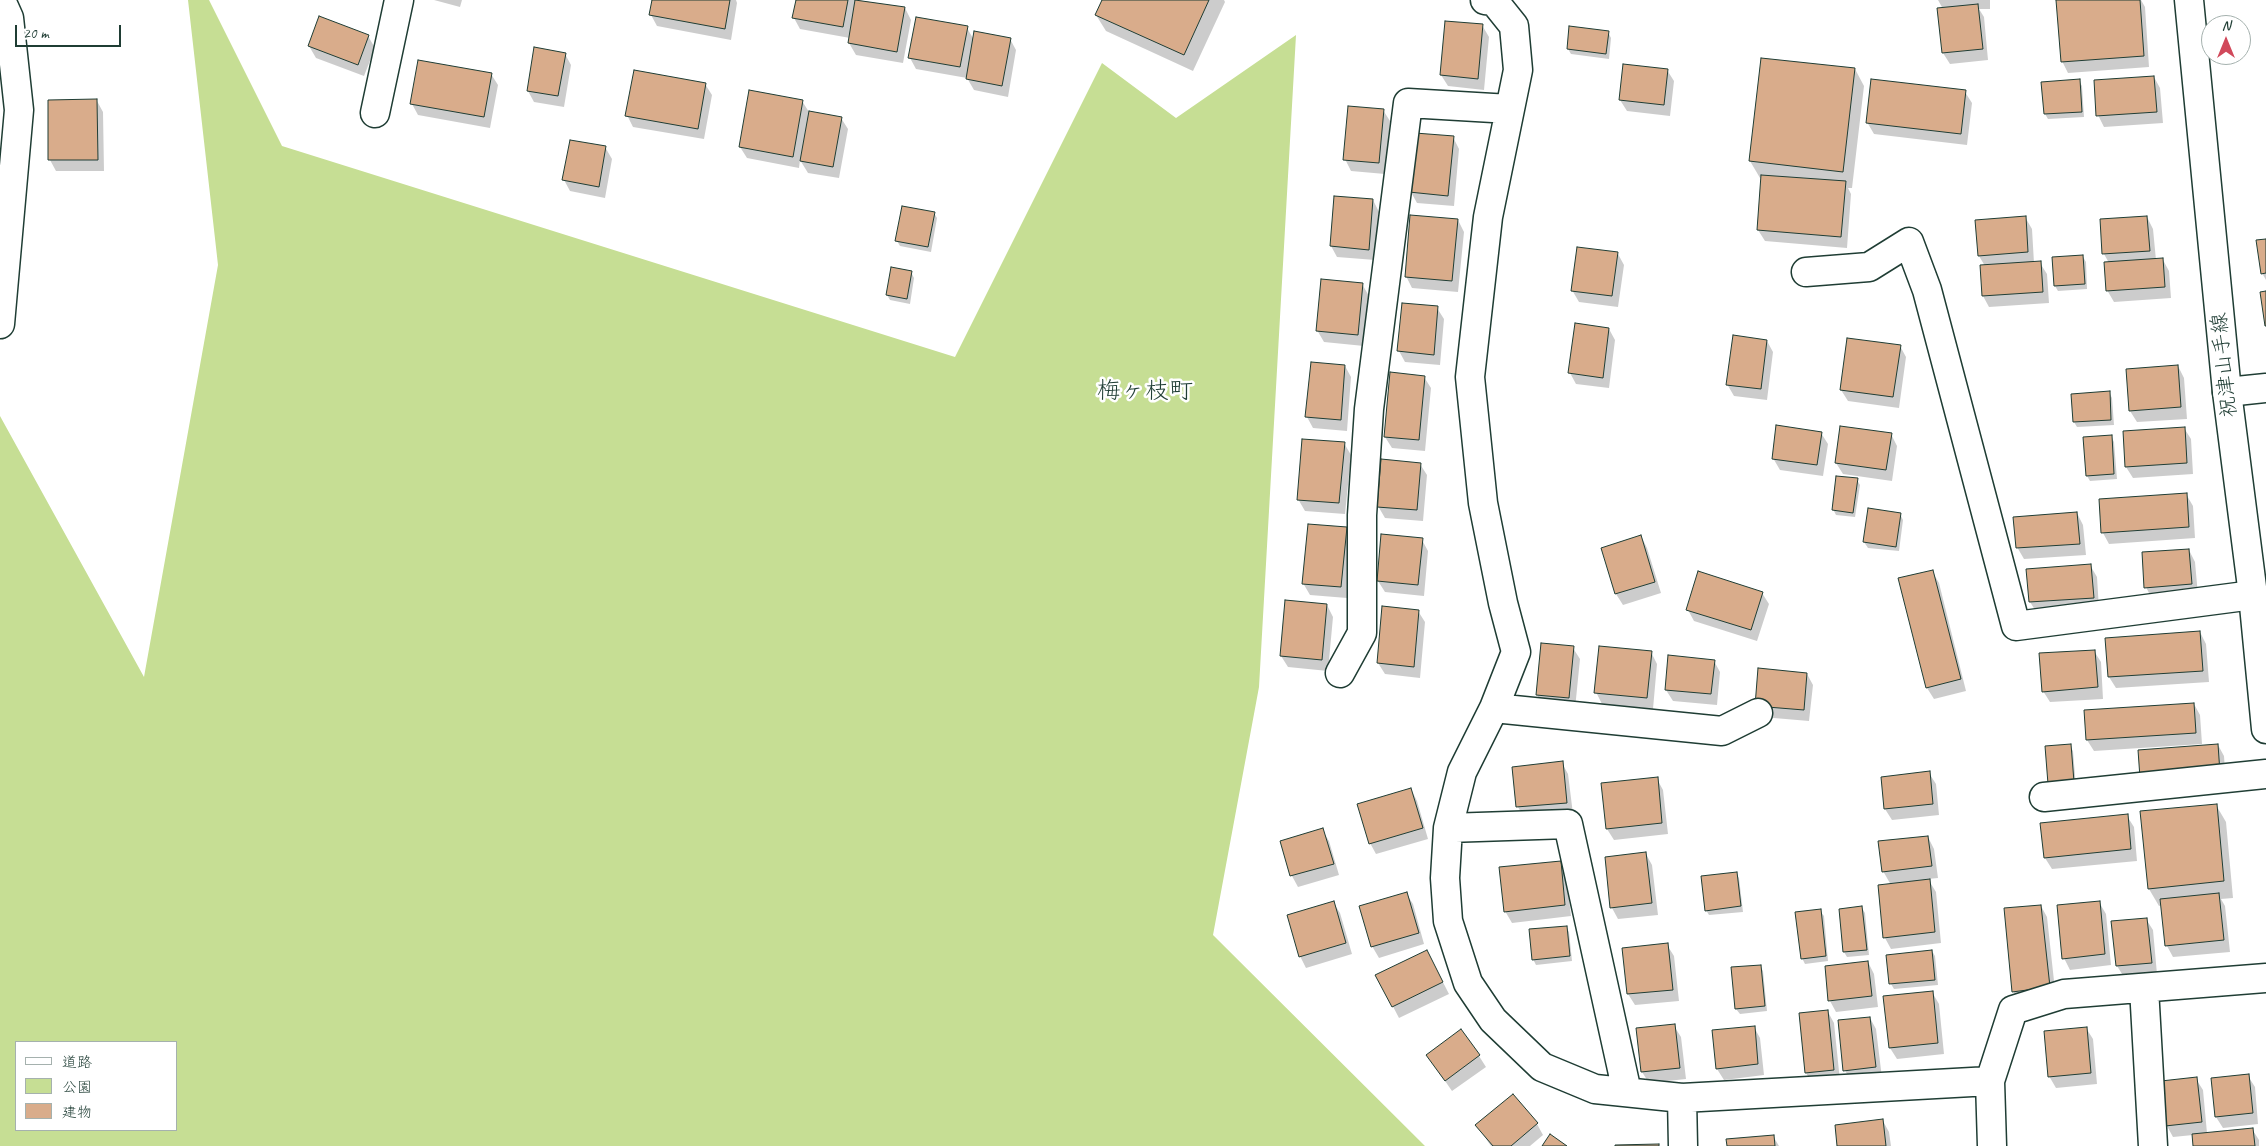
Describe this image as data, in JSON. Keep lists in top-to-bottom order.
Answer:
{
  "streets": {
    "street": ["祝津山手線"]
  },
  "districts": ["梅ヶ枝町"],
  "legend": ["道路", "公園", "建物"],
  "scale_bar": "20 m",
  "north": "top"
}
